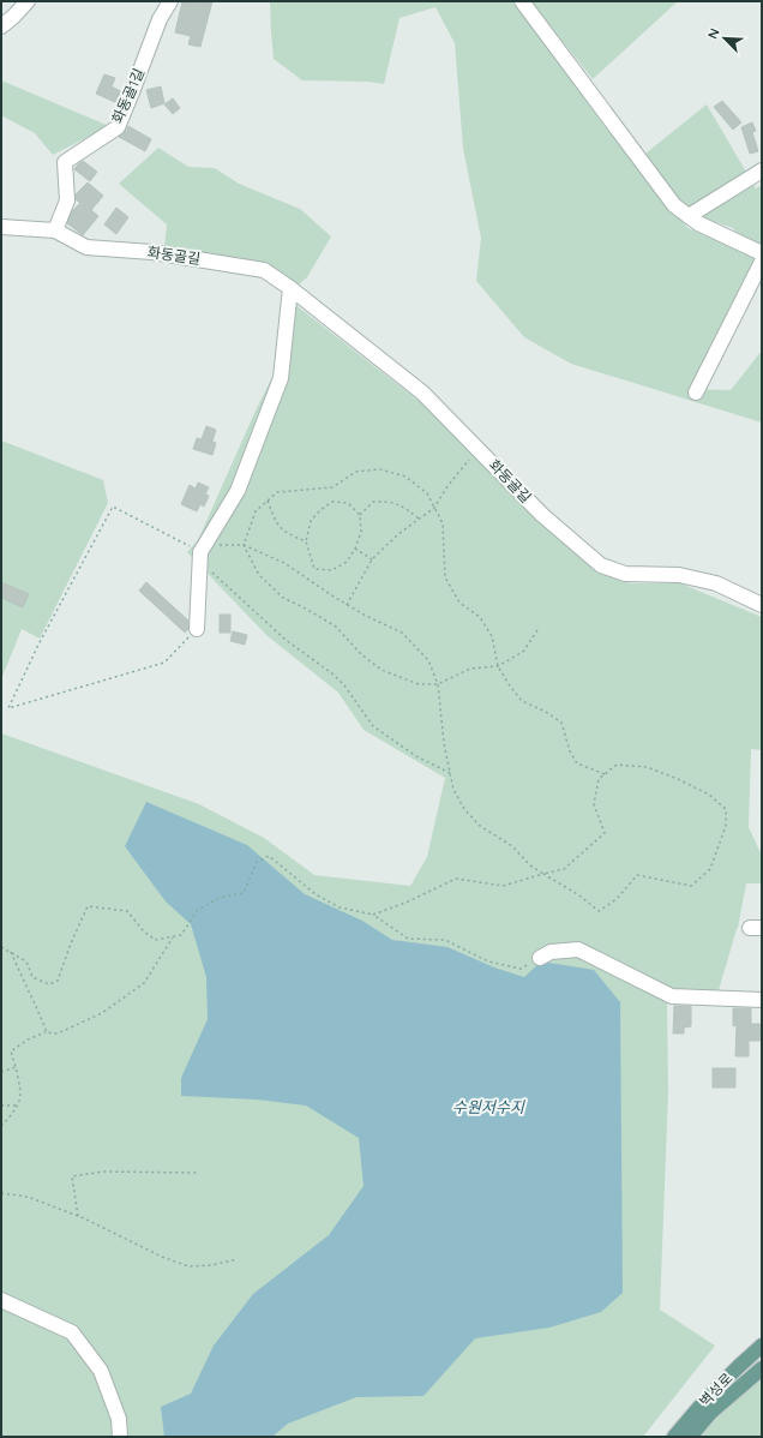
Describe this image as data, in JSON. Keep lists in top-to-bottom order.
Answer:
{
  "streets": {
    "main road": ["벽성로"],
    "street": ["화동골1길", "화동골길"]
  },
  "crossings": [
    ["화동골1길", "화동골길"]
  ],
  "water": ["수원저수지"],
  "north": "top left"
}
